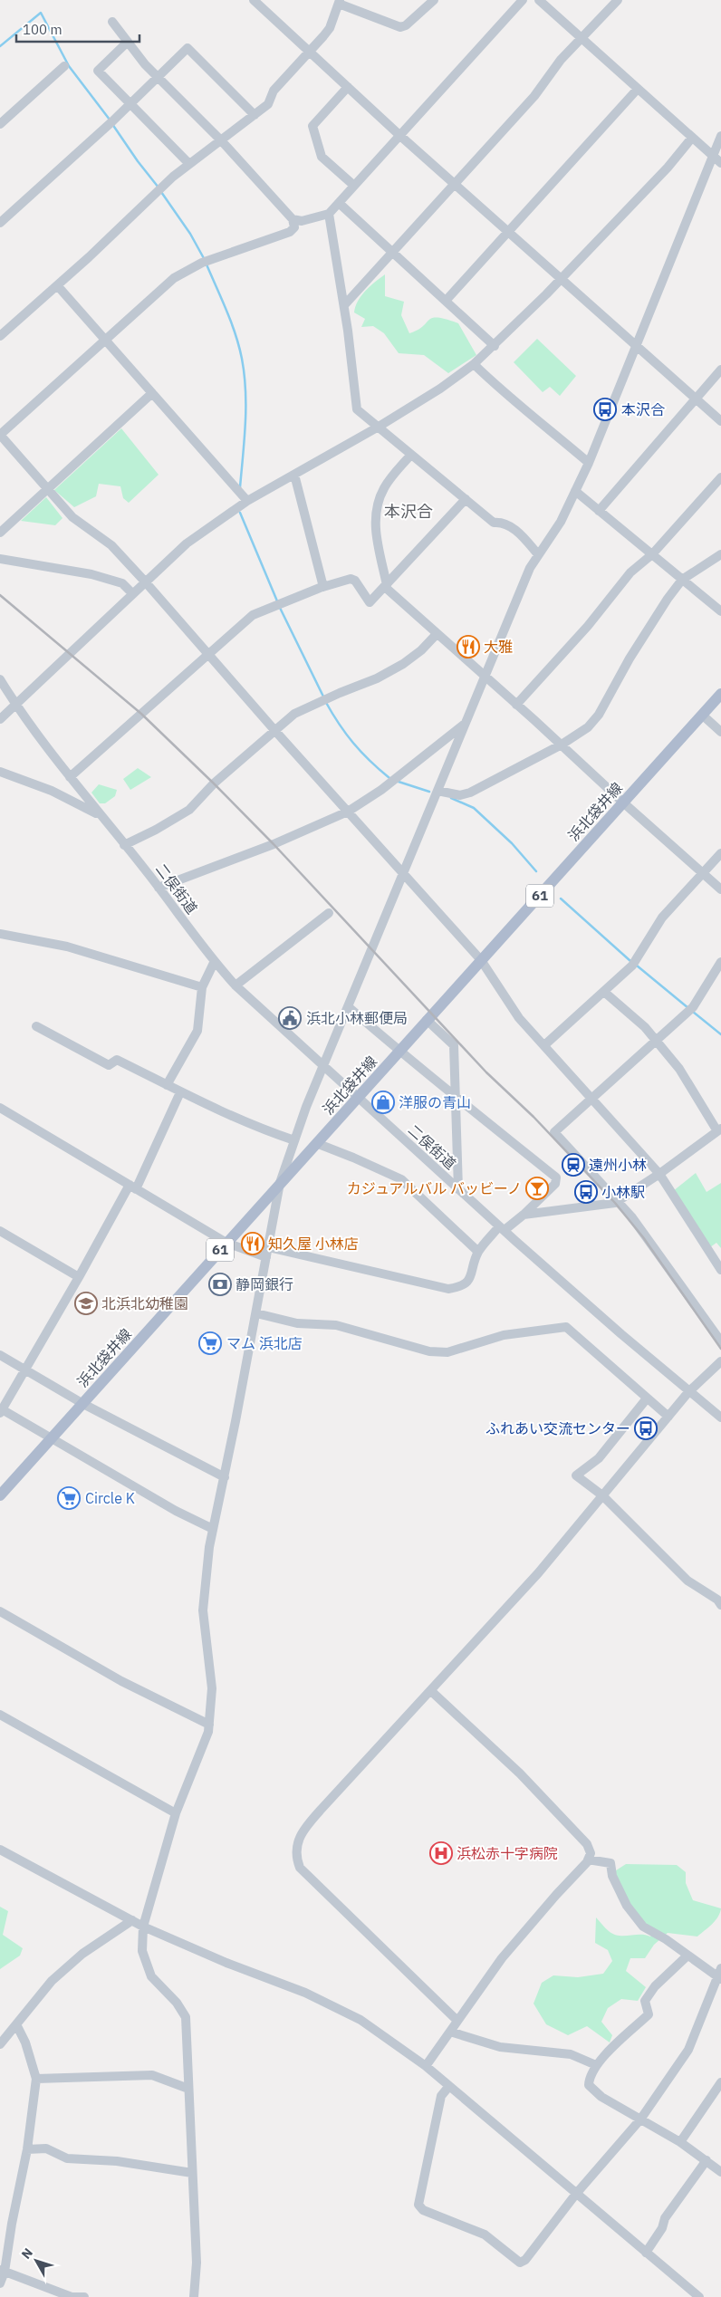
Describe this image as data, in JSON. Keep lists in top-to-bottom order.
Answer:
{
  "streets": {
    "main road": ["浜北袋井線", "61"],
    "street": ["二俣街道"]
  },
  "crossings": [
    ["浜北袋井線", "二俣街道"]
  ],
  "districts": ["本沢合"],
  "places": {
    "bus stop": ["本沢合", "小林駅", "ふれあい交流センター"],
    "restaurant": ["大雅", "知久屋 小林店"],
    "public building": ["浜北小林郵便局"],
    "shop": ["洋服の青山"],
    "station": ["遠州小林"],
    "bar": ["カジュアルバル バッビーノ"],
    "bank": ["静岡銀行"],
    "school or university": ["北浜北幼稚園"],
    "supermarket": ["マム 浜北店", "Circle K"],
    "hospital": ["浜松赤十字病院"]
  },
  "scale_bar": "100 m",
  "north": "top left"
}
